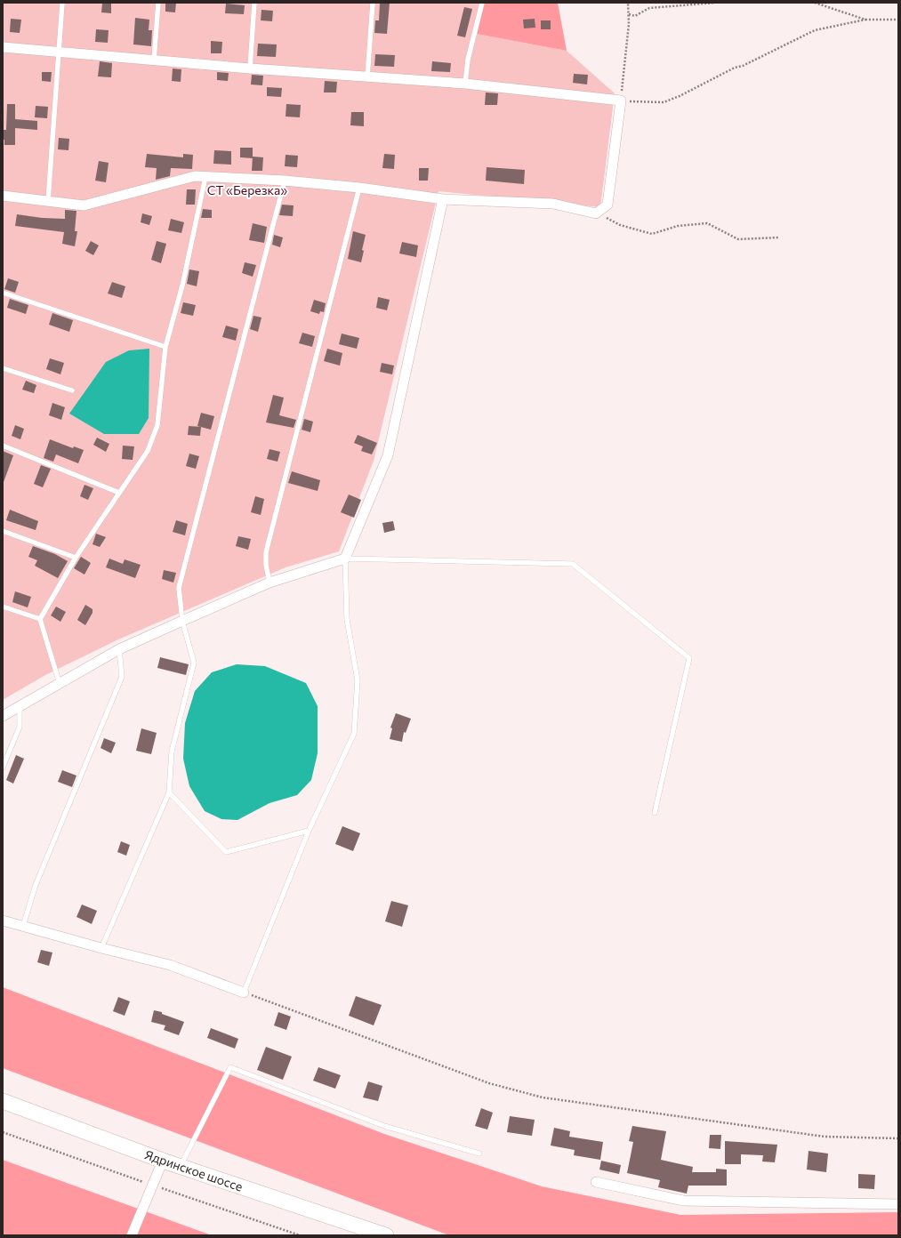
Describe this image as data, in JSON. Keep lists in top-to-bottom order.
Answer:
{
  "streets": {
    "main road": ["Ядринское шоссе"]
  },
  "parks": ["СТ «Березка»"]
}
